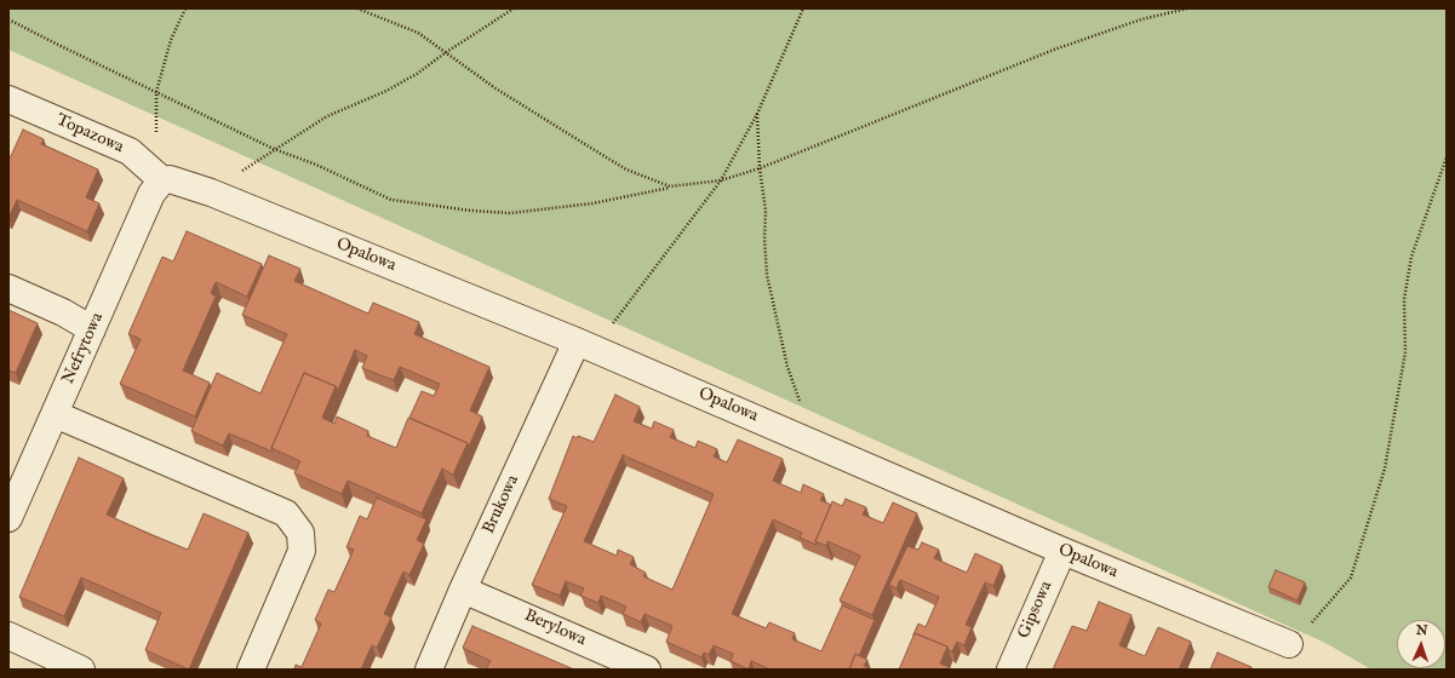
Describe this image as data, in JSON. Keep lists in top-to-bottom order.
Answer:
{
  "streets": {
    "street": [
      "Topazowa",
      "Opalowa",
      "Nefrytowa",
      "Brukowa",
      "Gipsowa",
      "Berylowa"
    ]
  },
  "crossings": [
    ["Topazowa", "Opalowa"],
    ["Topazowa", "Nefrytowa"],
    ["Opalowa", "Nefrytowa"],
    ["Opalowa", "Brukowa"],
    ["Opalowa", "Gipsowa"],
    ["Brukowa", "Berylowa"]
  ],
  "north": "top"
}
